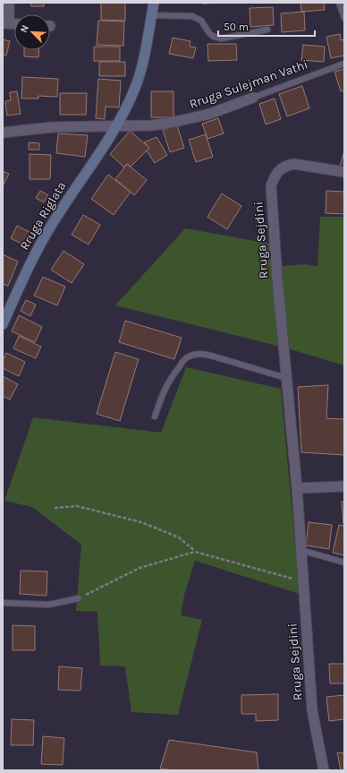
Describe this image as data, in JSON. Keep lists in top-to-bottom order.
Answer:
{
  "streets": {
    "main road": ["Rruga Riglata"],
    "street": ["Rruga Sulejman Vathi", "Rruga Sejdini"]
  },
  "crossings": [
    ["Rruga Sulejman Vathi", "Rruga Riglata"]
  ],
  "scale_bar": "50 m",
  "north": "top left"
}
